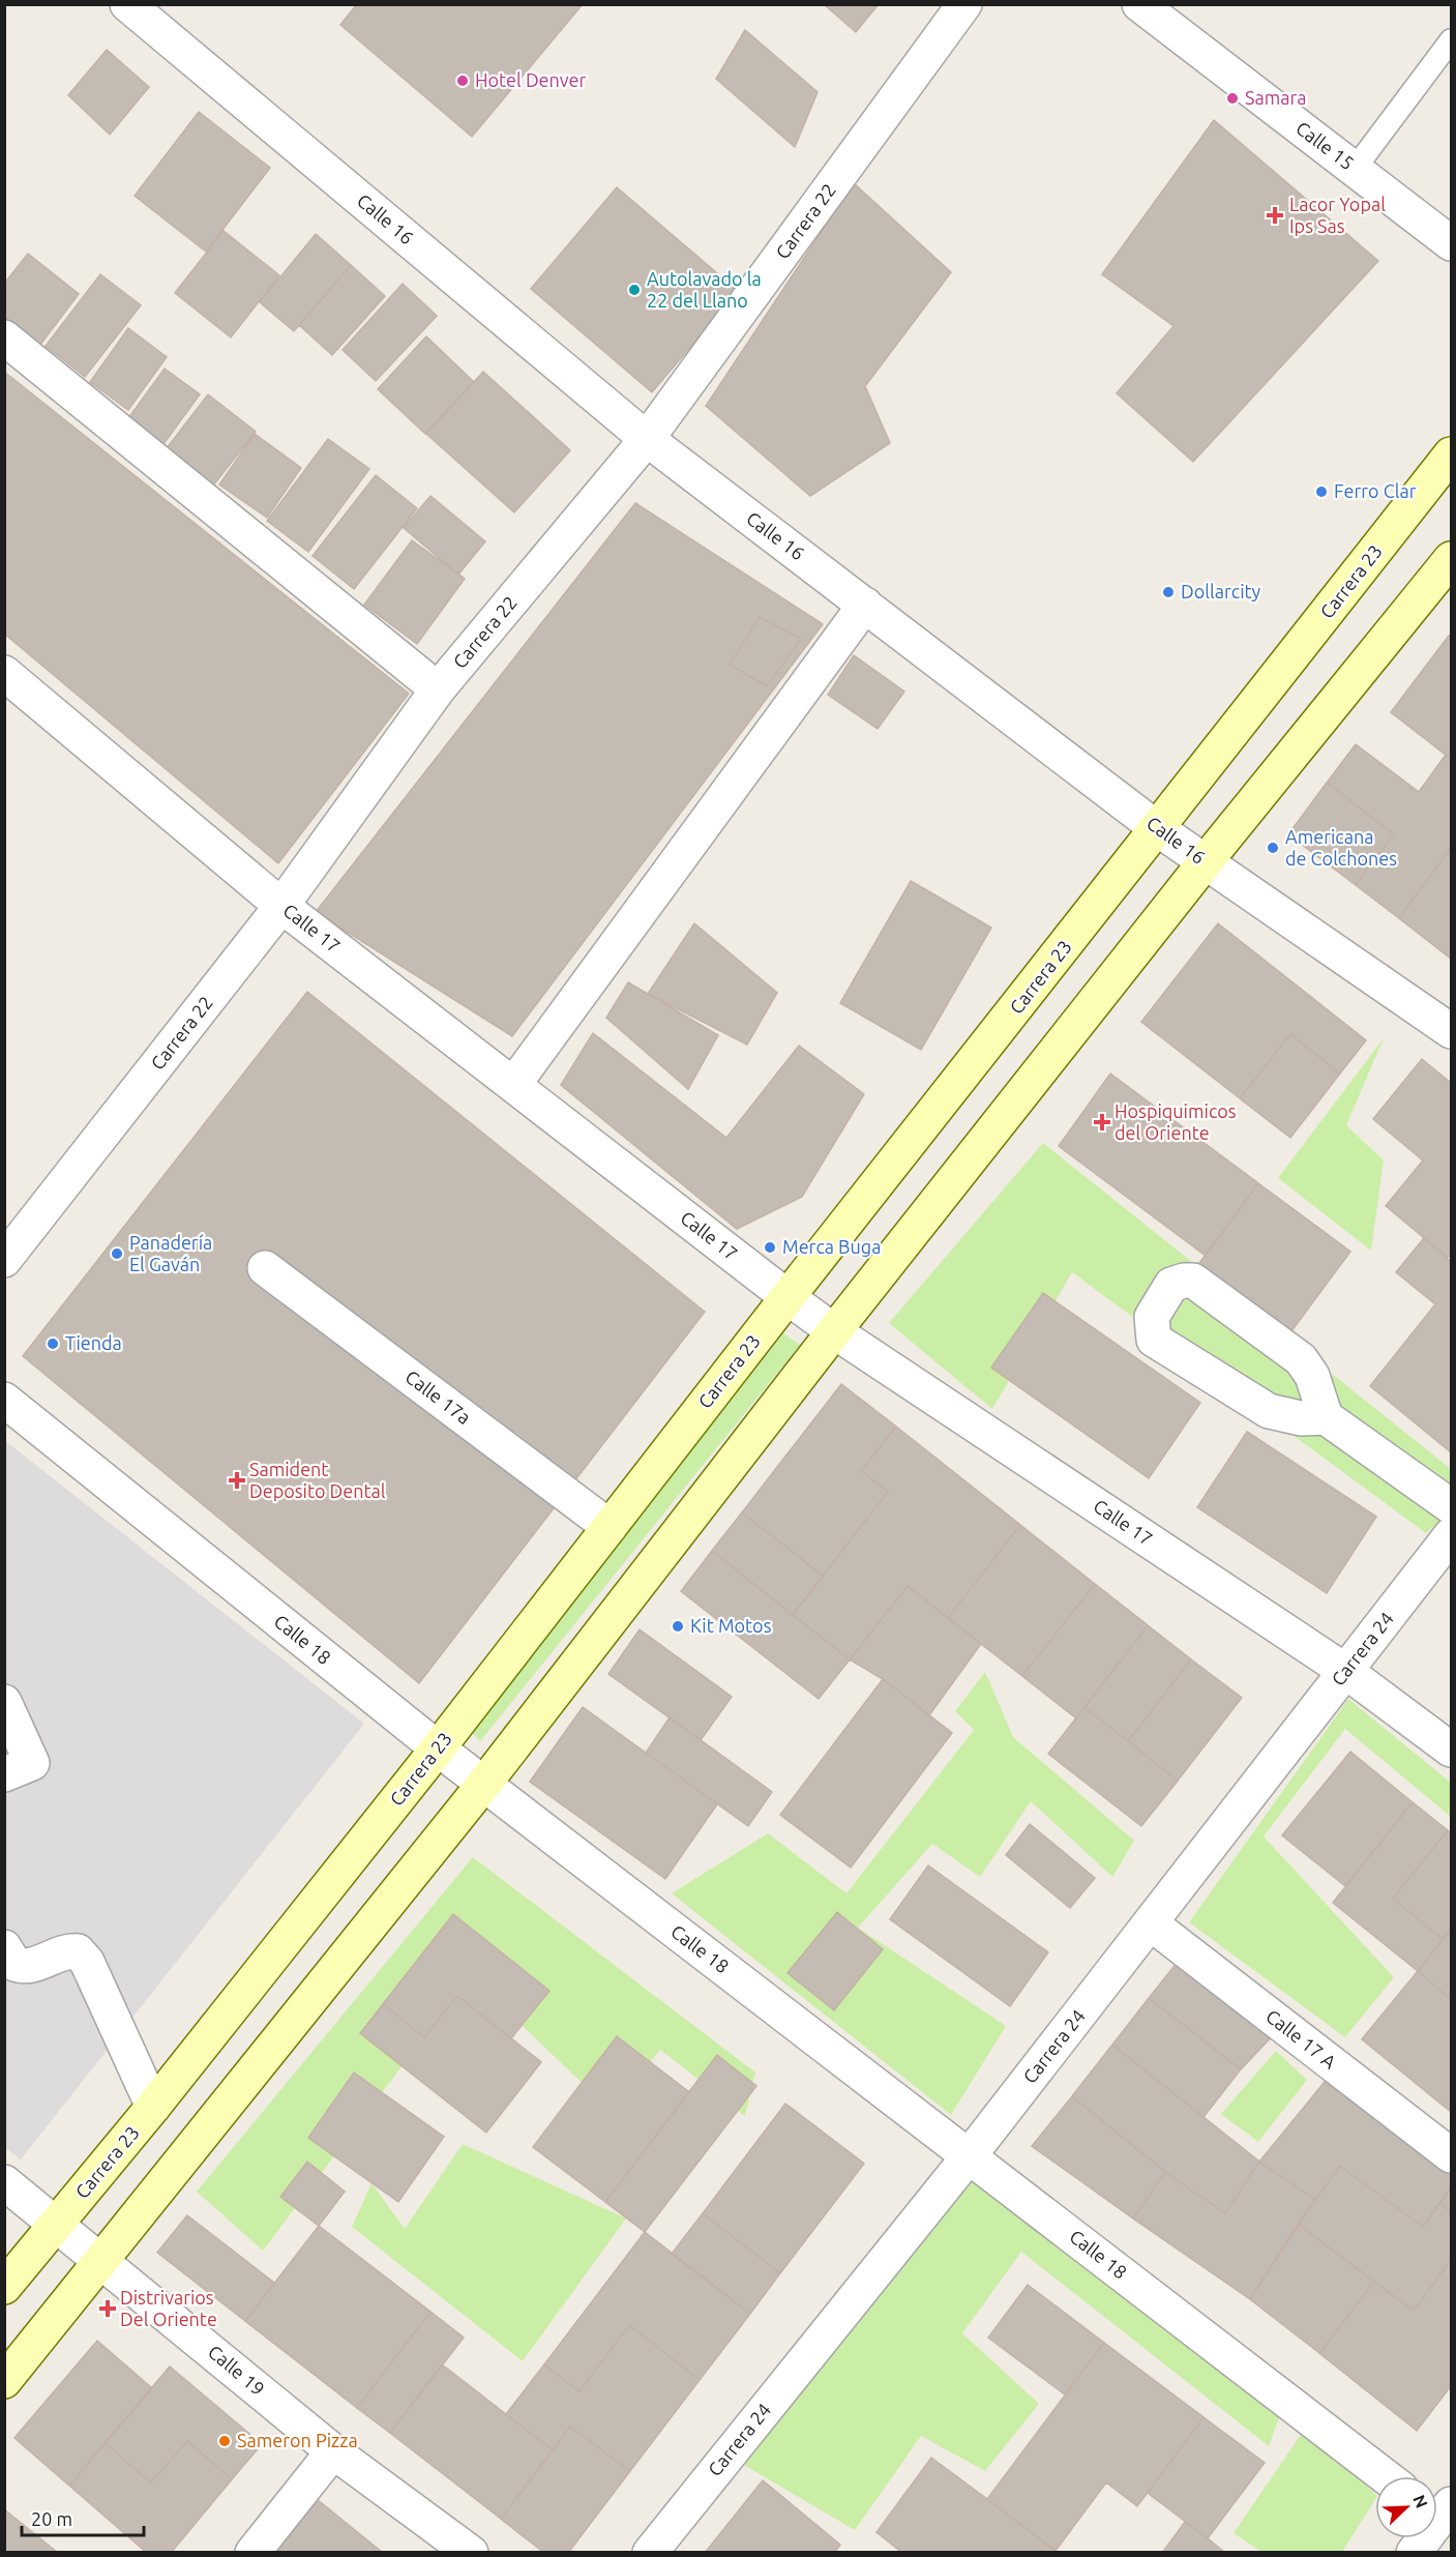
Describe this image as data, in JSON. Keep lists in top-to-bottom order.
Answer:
{
  "streets": {
    "street": [
      "Calle 15",
      "Calle 16",
      "Carrera 22",
      "Carrera 23",
      "Calle 17",
      "Calle 17a",
      "Calle 18",
      "Carrera 24",
      "Calle 17 A",
      "Calle 19"
    ]
  },
  "crossings": [
    ["Calle 16", "Carrera 22"],
    ["Calle 16", "Carrera 23"],
    ["Carrera 22", "Calle 17"],
    ["Carrera 23", "Calle 17"],
    ["Carrera 23", "Calle 17a"],
    ["Carrera 23", "Calle 18"],
    ["Carrera 23", "Calle 19"],
    ["Calle 17", "Carrera 24"],
    ["Calle 18", "Carrera 24"],
    ["Carrera 24", "Calle 17 A"]
  ],
  "places": {
    "other": [
      "Hotel Denver",
      "Samara",
      "Autolavado la 22 del Llano",
      "Ferro Clar",
      "Dollarcity",
      "Americana de Colchones",
      "Merca Buga",
      "Panadería El Gaván",
      "Tienda",
      "Kit Motos",
      "Sameron Pizza"
    ],
    "health": [
      "Lacor Yopal Ips Sas",
      "Hospiquimicos del Oriente",
      "Samident Deposito Dental",
      "Distrivarios Del Oriente"
    ]
  },
  "scale_bar": "20 m",
  "north": "top right"
}
